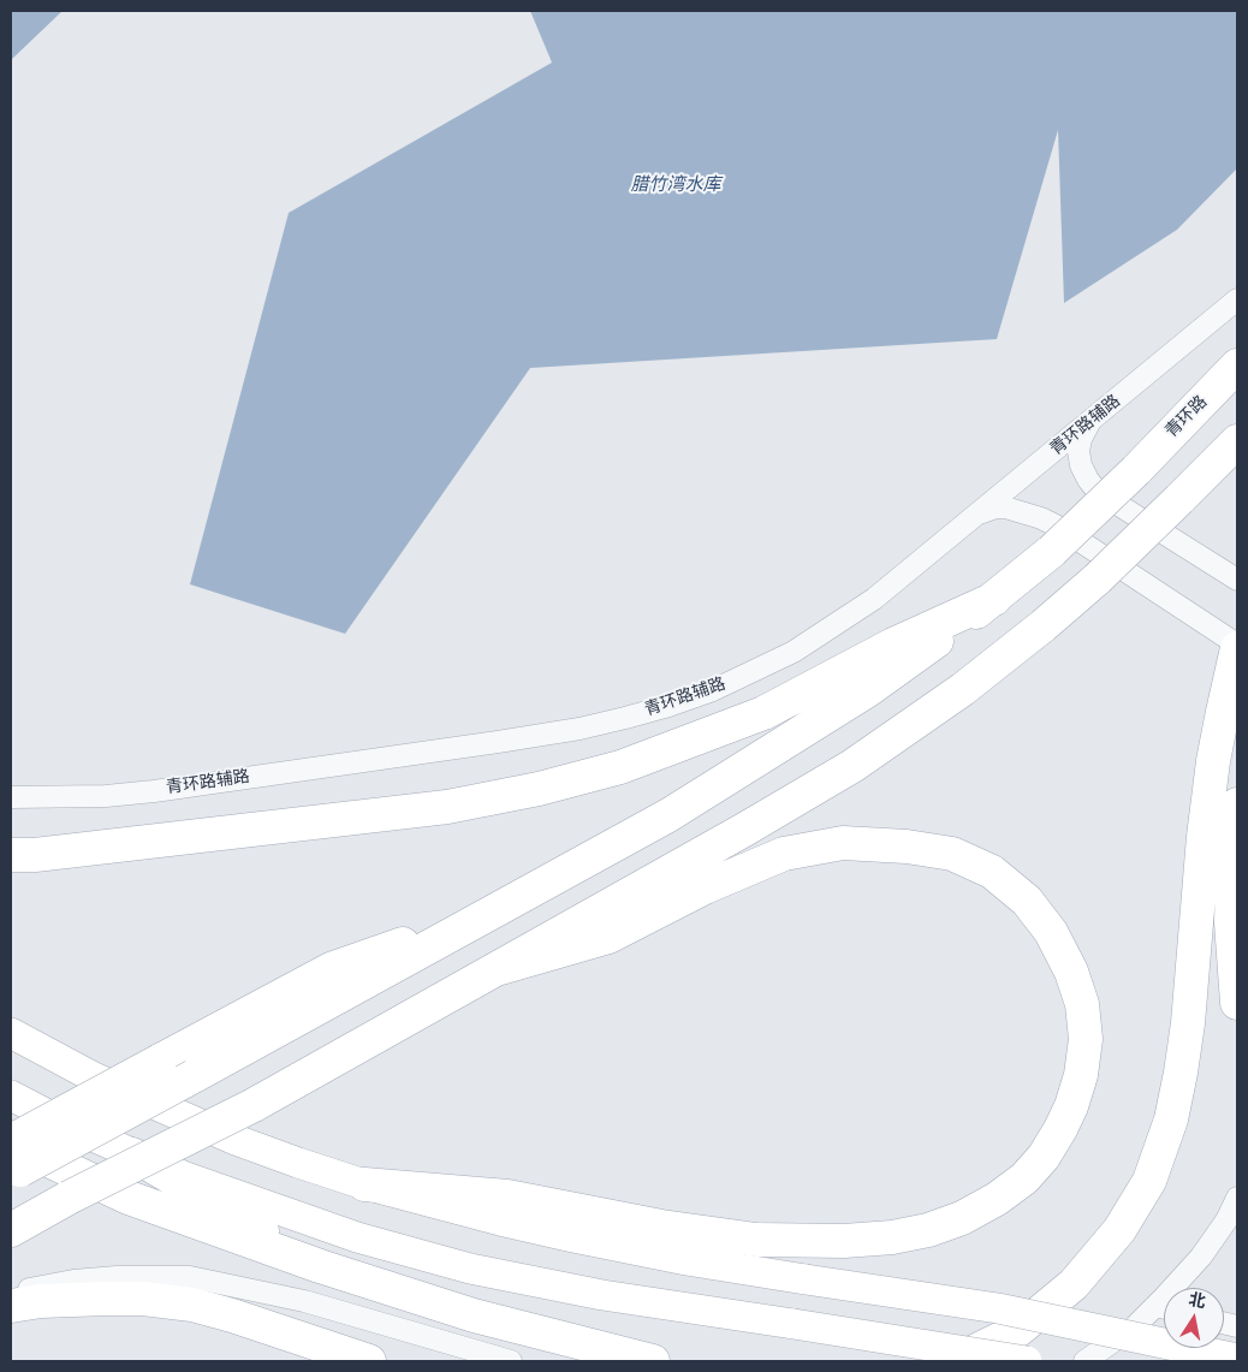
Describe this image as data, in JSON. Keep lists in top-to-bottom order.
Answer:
{
  "streets": {
    "main road": ["青环路"],
    "street": ["青环路辅路"]
  },
  "water": ["腊竹湾水库"],
  "north": "top"
}
